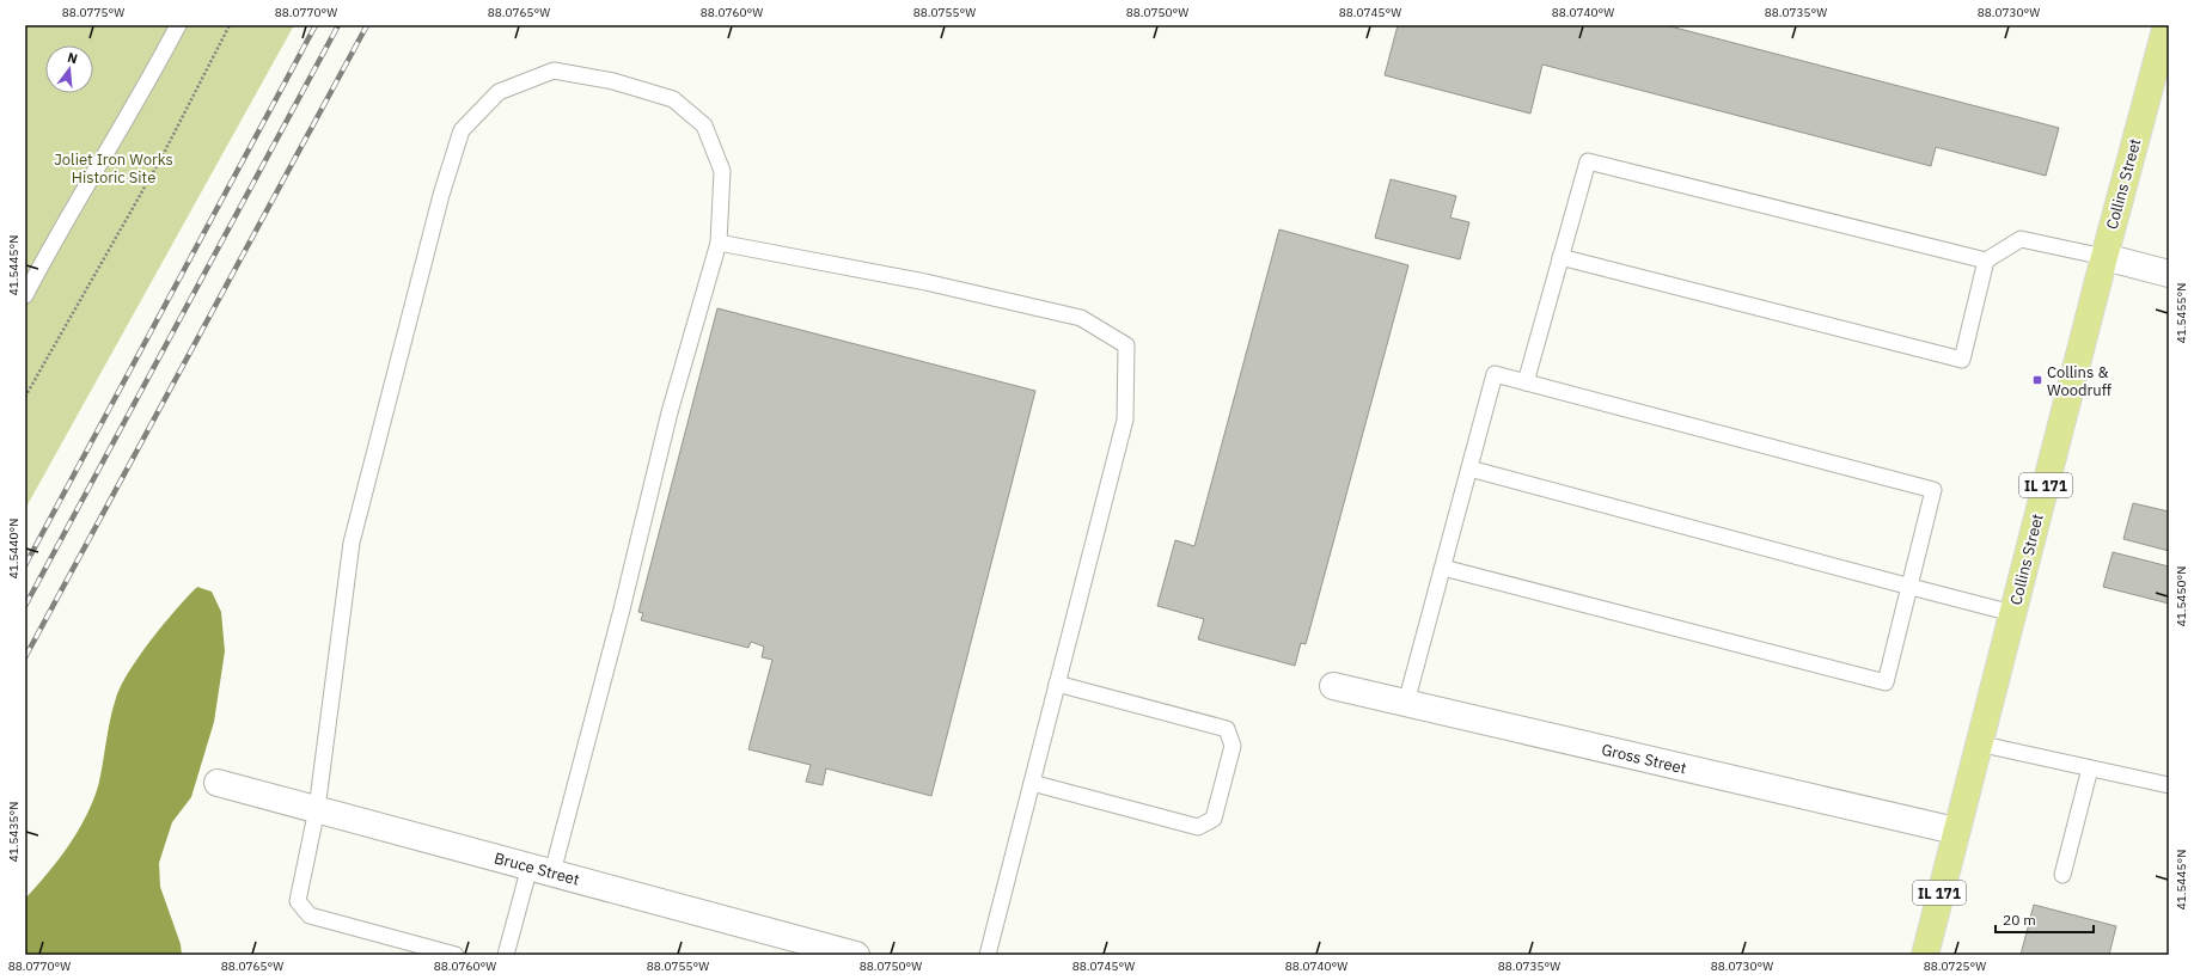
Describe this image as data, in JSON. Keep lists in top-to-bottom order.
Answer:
{
  "streets": {
    "main road": ["Collins Street", "IL 171"],
    "street": ["Gross Street", "Bruce Street"]
  },
  "crossings": [
    ["Collins Street", "Gross Street"]
  ],
  "parks": ["Joliet Iron Works Historic Site"],
  "places": {
    "transit": ["Collins & Woodruff"]
  },
  "scale_bar": "20 m",
  "north": "top",
  "coordinates": [
    "88.0775°W",
    "88.0770°W",
    "88.0765°W",
    "88.0760°W",
    "88.0755°W",
    "88.0750°W",
    "88.0745°W",
    "88.0740°W",
    "88.0735°W",
    "88.0730°W",
    "41.5445°N",
    "41.5455°N",
    "41.5440°N",
    "41.5450°N",
    "41.5435°N",
    "88.0725°W"
  ]
}
